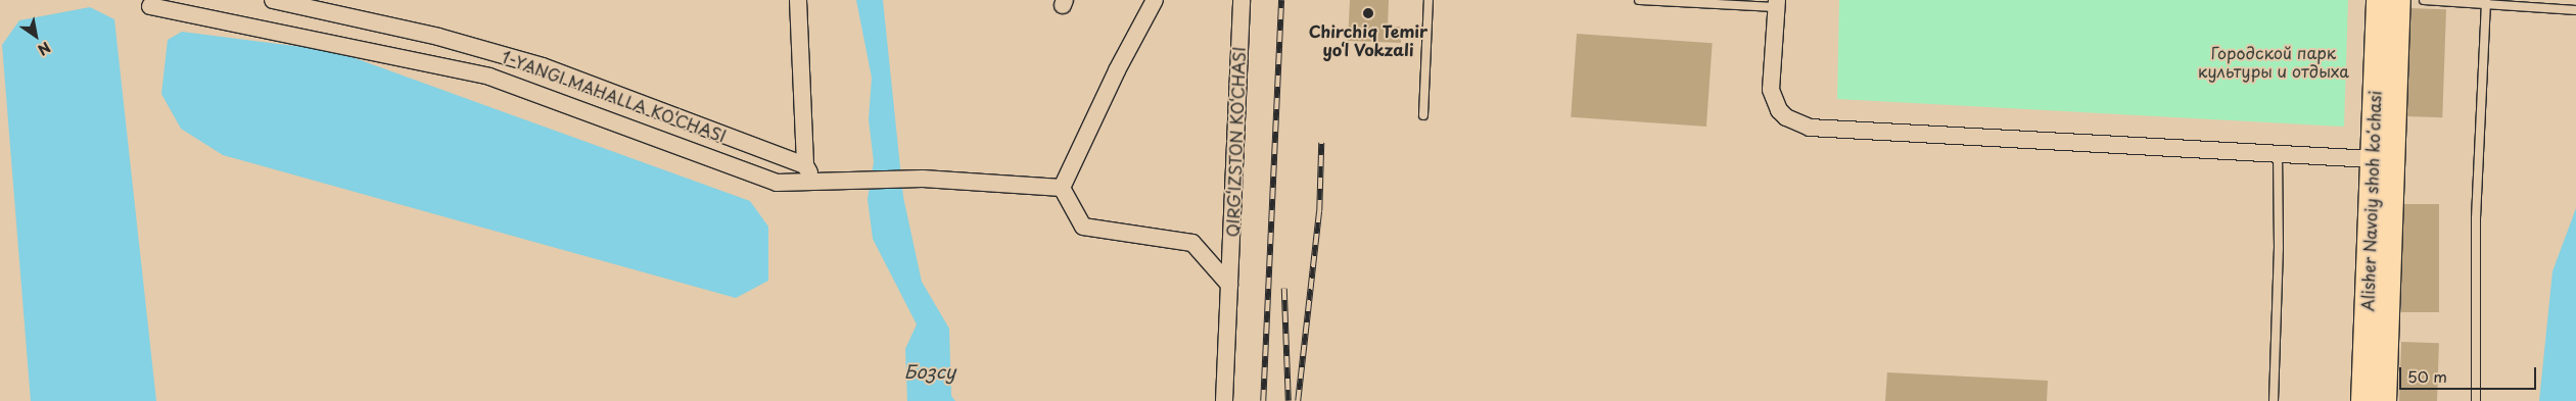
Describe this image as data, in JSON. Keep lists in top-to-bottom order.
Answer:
{
  "streets": {
    "main road": ["Alisher Navoiy shoh koʻchasi"],
    "street": ["1-YANGI MAHALLA KO‘CHASI", "QIRG‘IZSTON KO‘CHASI"]
  },
  "water": ["Бозсу"],
  "parks": ["Городской парк культуры и отдыха"],
  "places": ["Chirchiq Temir yo‘l Vokzali"],
  "scale_bar": "50 m",
  "north": "bottom right"
}
